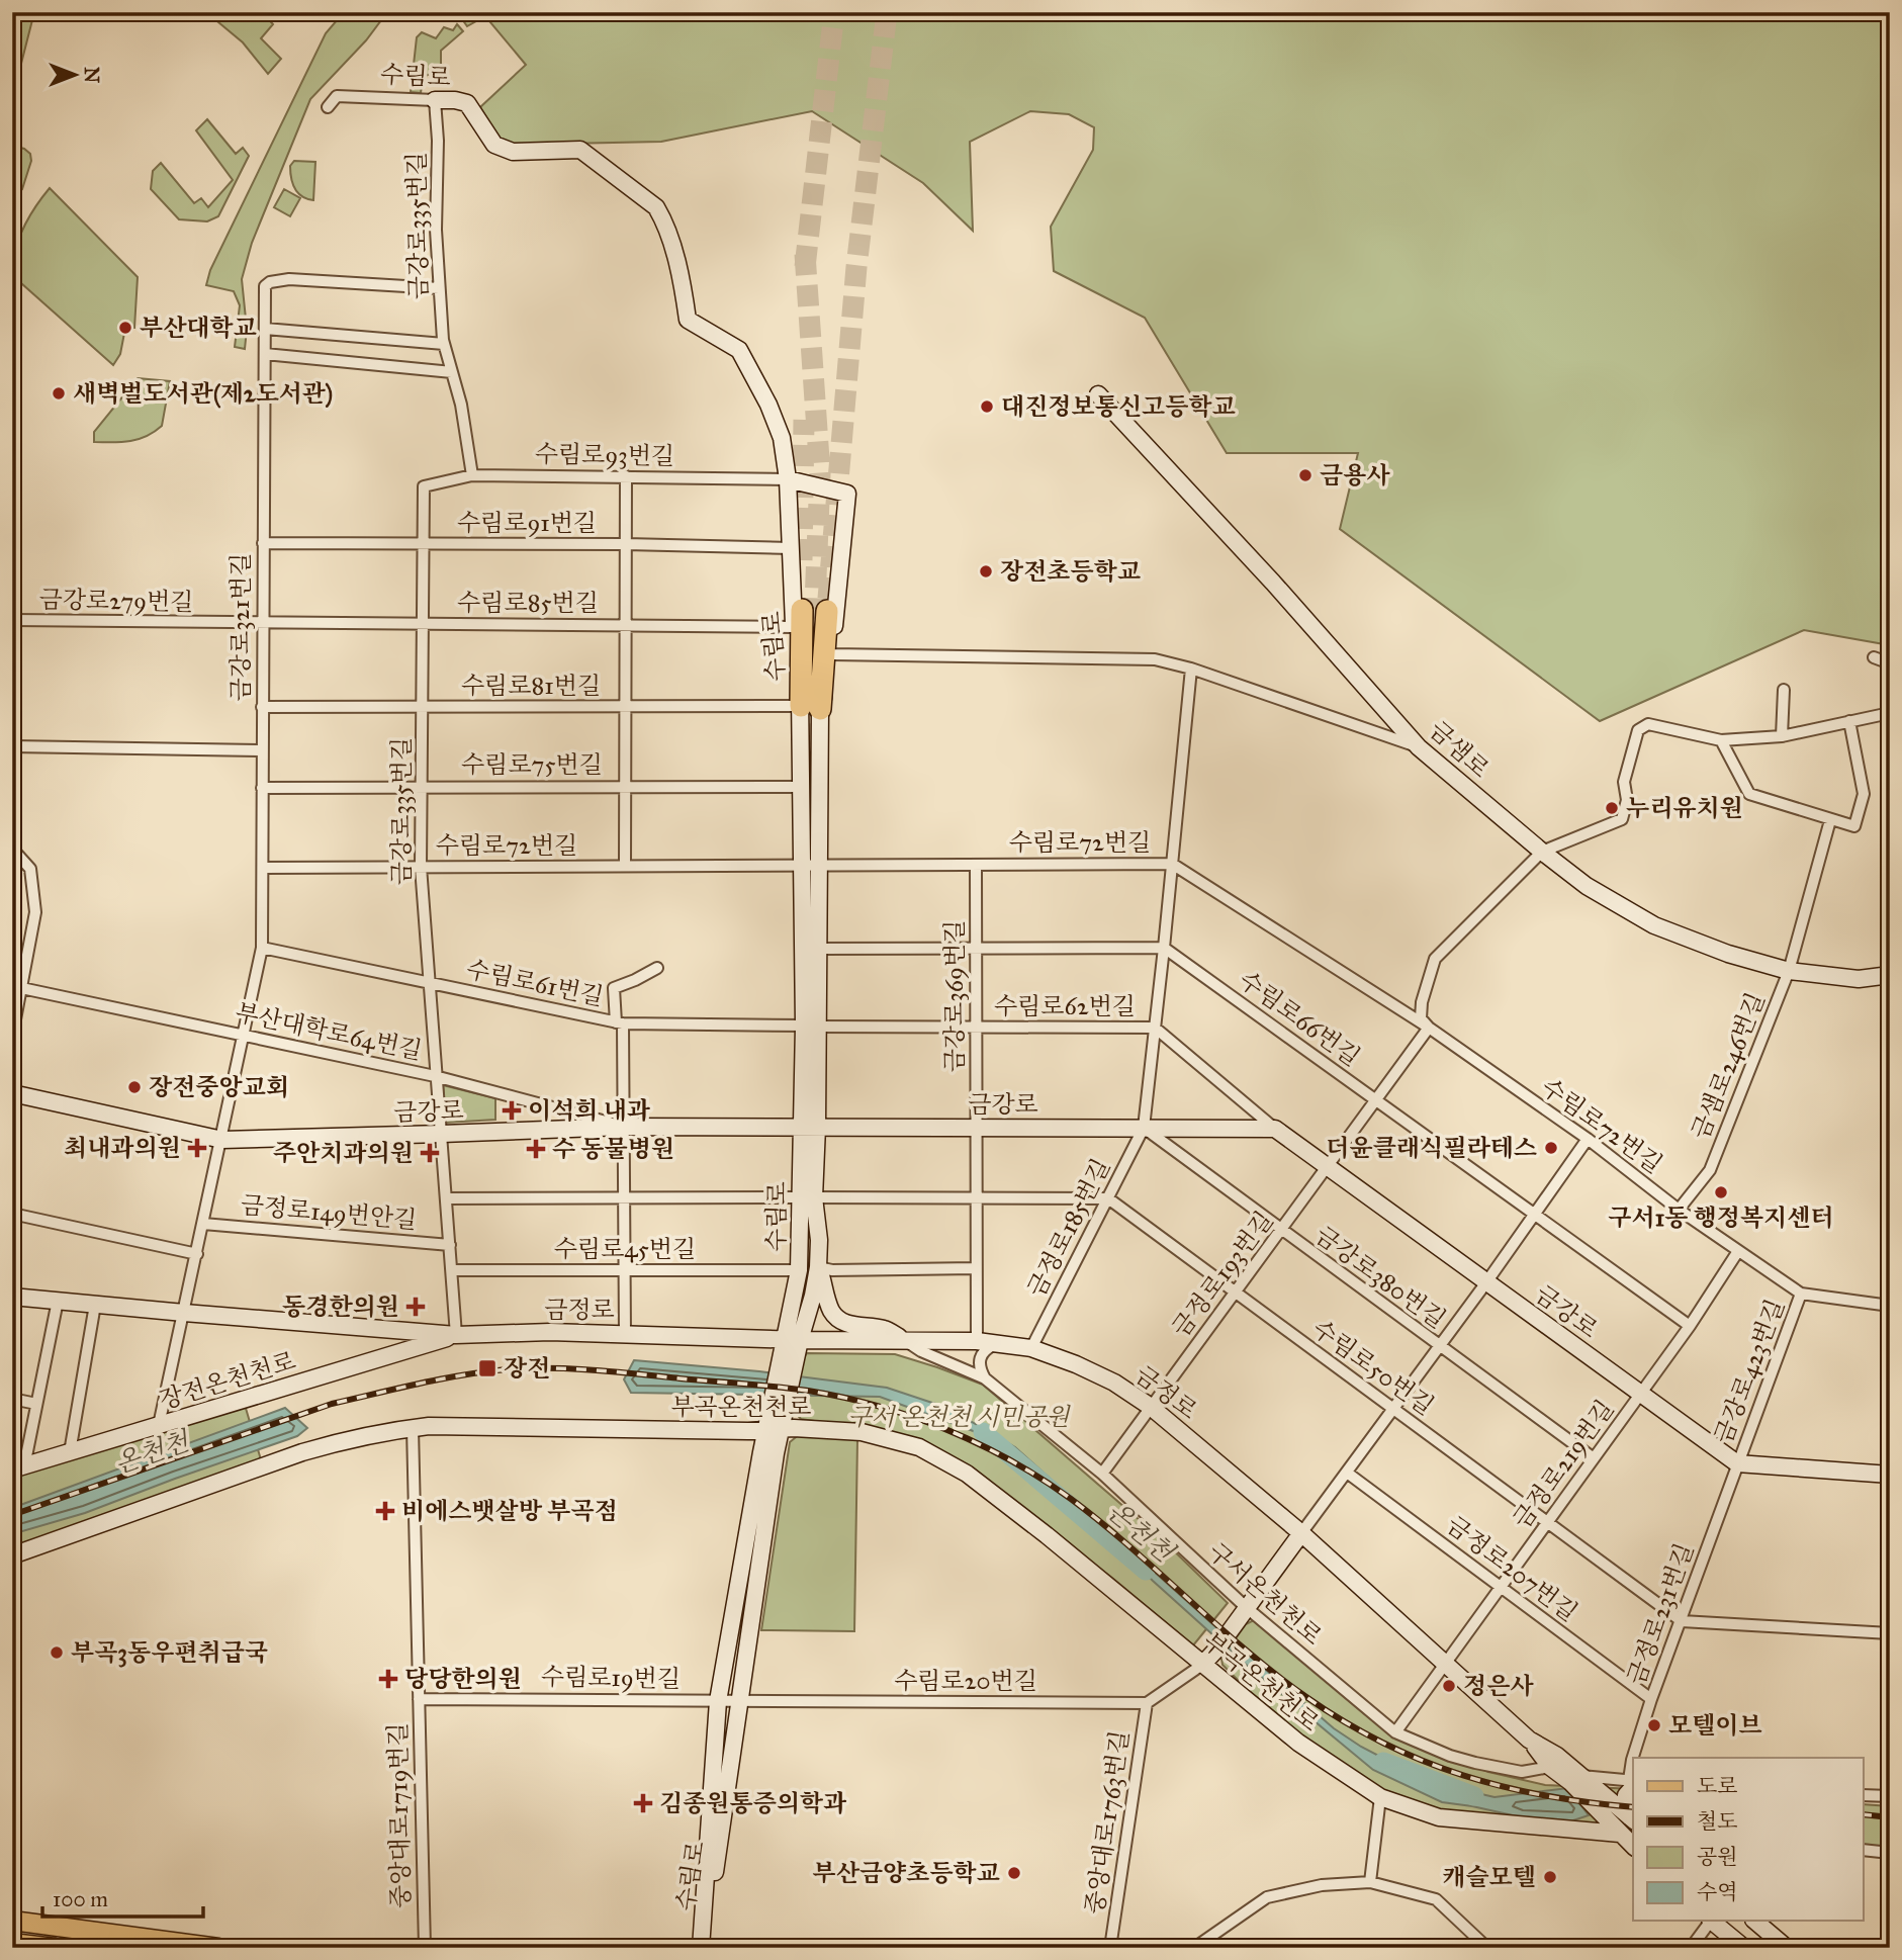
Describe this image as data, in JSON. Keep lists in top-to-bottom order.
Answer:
{
  "streets": {
    "main road": [
      "수림로",
      "금샘로",
      "금강로",
      "금정로",
      "장전온천천로",
      "부곡온천천로"
    ],
    "street": [
      "금강로335번길",
      "수림로93번길",
      "수림로91번길",
      "금강로279번길",
      "수림로85번길",
      "금강로321번길",
      "수림로81번길",
      "수림로75번길",
      "수림로72번길",
      "수림로61번길",
      "금강로369번길",
      "수림로62번길",
      "수림로66번길",
      "부산대학로64번길",
      "금샘로246번길",
      "금정로149번안길",
      "금정로185번길",
      "수림로45번길",
      "금정로193번길",
      "금강로380번길",
      "수림로50번길",
      "금강로423번길",
      "금정로219번길",
      "금정로207번길",
      "구서온천천로",
      "금정로231번길",
      "수림로19번길",
      "수림로20번길",
      "중앙대로1719번길",
      "중앙대로1763번길"
    ]
  },
  "crossings": [
    ["수림로", "금강로335번길"],
    ["수림로", "수림로93번길"],
    ["수림로", "수림로91번길"],
    ["수림로", "수림로85번길"],
    ["수림로", "수림로81번길"],
    ["수림로", "수림로75번길"],
    ["수림로", "수림로72번길"],
    ["수림로", "수림로61번길"],
    ["수림로", "수림로62번길"],
    ["수림로", "금강로"],
    ["수림로", "수림로45번길"],
    ["수림로", "금정로"],
    ["수림로", "부곡온천천로"],
    ["수림로", "수림로19번길"],
    ["수림로", "수림로20번길"],
    ["금강로335번길", "수림로93번길"],
    ["금강로335번길", "수림로91번길"],
    ["금강로335번길", "수림로85번길"],
    ["금강로335번길", "금강로321번길"],
    ["금강로335번길", "수림로81번길"],
    ["금강로335번길", "수림로75번길"],
    ["금강로335번길", "수림로72번길"],
    ["금강로335번길", "수림로61번길"],
    ["금강로335번길", "부산대학로64번길"],
    ["금강로335번길", "금강로"],
    ["금강로335번길", "금정로149번안길"],
    ["금강로335번길", "수림로45번길"],
    ["금강로335번길", "금정로"],
    ["금강로335번길", "장전온천천로"],
    ["수림로91번길", "금강로321번길"],
    ["금강로279번길", "수림로85번길"],
    ["금강로279번길", "금강로321번길"],
    ["수림로85번길", "금강로321번길"],
    ["금강로321번길", "수림로81번길"],
    ["금강로321번길", "수림로75번길"],
    ["금강로321번길", "수림로72번길"],
    ["금강로321번길", "수림로61번길"],
    ["금강로321번길", "부산대학로64번길"],
    ["금강로321번길", "금강로"],
    ["금샘로", "금샘로246번길"],
    ["수림로72번길", "금강로369번길"],
    ["수림로72번길", "금샘로246번길"],
    ["수림로72번길", "금정로193번길"],
    ["수림로72번길", "금강로423번길"],
    ["수림로72번길", "금정로219번길"],
    ["수림로61번길", "수림로62번길"],
    ["금강로369번길", "수림로62번길"],
    ["금강로369번길", "금강로"],
    ["수림로62번길", "금강로"],
    ["수림로66번길", "금정로193번길"],
    ["수림로66번길", "금정로219번길"],
    ["부산대학로64번길", "금강로"],
    ["금강로", "금정로185번길"],
    ["금강로", "금정로193번길"],
    ["금강로", "금강로380번길"],
    ["금강로", "금강로423번길"],
    ["금강로", "금정로219번길"],
    ["금강로", "금정로231번길"],
    ["금정로185번길", "금강로380번길"],
    ["금정로185번길", "금정로"],
    ["금정로185번길", "수림로50번길"],
    ["금정로193번길", "금강로380번길"],
    ["금정로193번길", "금정로"],
    ["금정로193번길", "수림로50번길"],
    ["금정로193번길", "구서온천천로"],
    ["금강로380번길", "금정로219번길"],
    ["금정로", "장전온천천로"],
    ["금정로", "부곡온천천로"],
    ["금정로", "금정로219번길"],
    ["금정로", "구서온천천로"],
    ["수림로50번길", "금정로219번길"],
    ["수림로50번길", "금정로231번길"],
    ["금강로423번길", "금정로231번길"],
    ["부곡온천천로", "중앙대로1719번길"],
    ["금정로219번길", "금정로207번길"],
    ["금정로219번길", "구서온천천로"],
    ["금정로207번길", "금정로231번길"],
    ["수림로19번길", "수림로20번길"],
    ["수림로19번길", "중앙대로1719번길"],
    ["수림로20번길", "중앙대로1763번길"]
  ],
  "water": ["온천천"],
  "parks": ["구서 온천천 시민공원"],
  "places": {
    "other": [
      "부산대학교",
      "새벽벌도서관(제2도서관)",
      "대진정보통신고등학교",
      "금용사",
      "장전초등학교",
      "누리유치원",
      "장전중앙교회",
      "더윤클래식필라테스",
      "구서1동 행정복지센터",
      "부곡3동우편취급국",
      "정은사",
      "모텔이브",
      "부산금양초등학교",
      "캐슬모텔"
    ],
    "health": [
      "이석희 내과",
      "최내과의원",
      "수 동물병원",
      "주안치과의원",
      "동경한의원",
      "비에스뱃살방 부곡점",
      "당당한의원",
      "김종원통증의학과"
    ],
    "transit": ["장전"]
  },
  "legend": [
    "도로",
    "철도",
    "공원",
    "수역"
  ],
  "scale_bar": "100 m",
  "north": "right"
}
